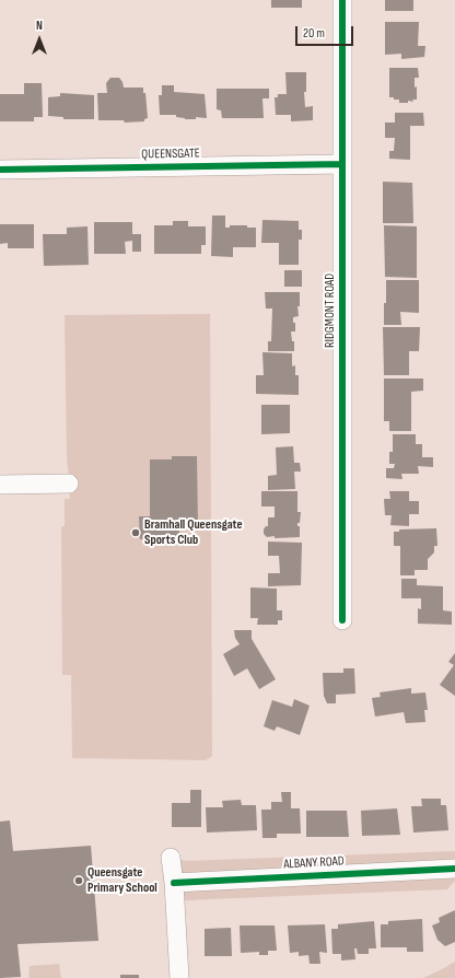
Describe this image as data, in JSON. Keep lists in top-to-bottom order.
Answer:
{
  "streets": {
    "street": ["QUEENSGATE", "RIDGMONT ROAD", "ALBANY ROAD"]
  },
  "crossings": [
    ["QUEENSGATE", "RIDGMONT ROAD"]
  ],
  "places": ["Bramhall Queensgate Sports Club", "Queensgate Primary School"],
  "scale_bar": "20 m",
  "north": "top"
}
